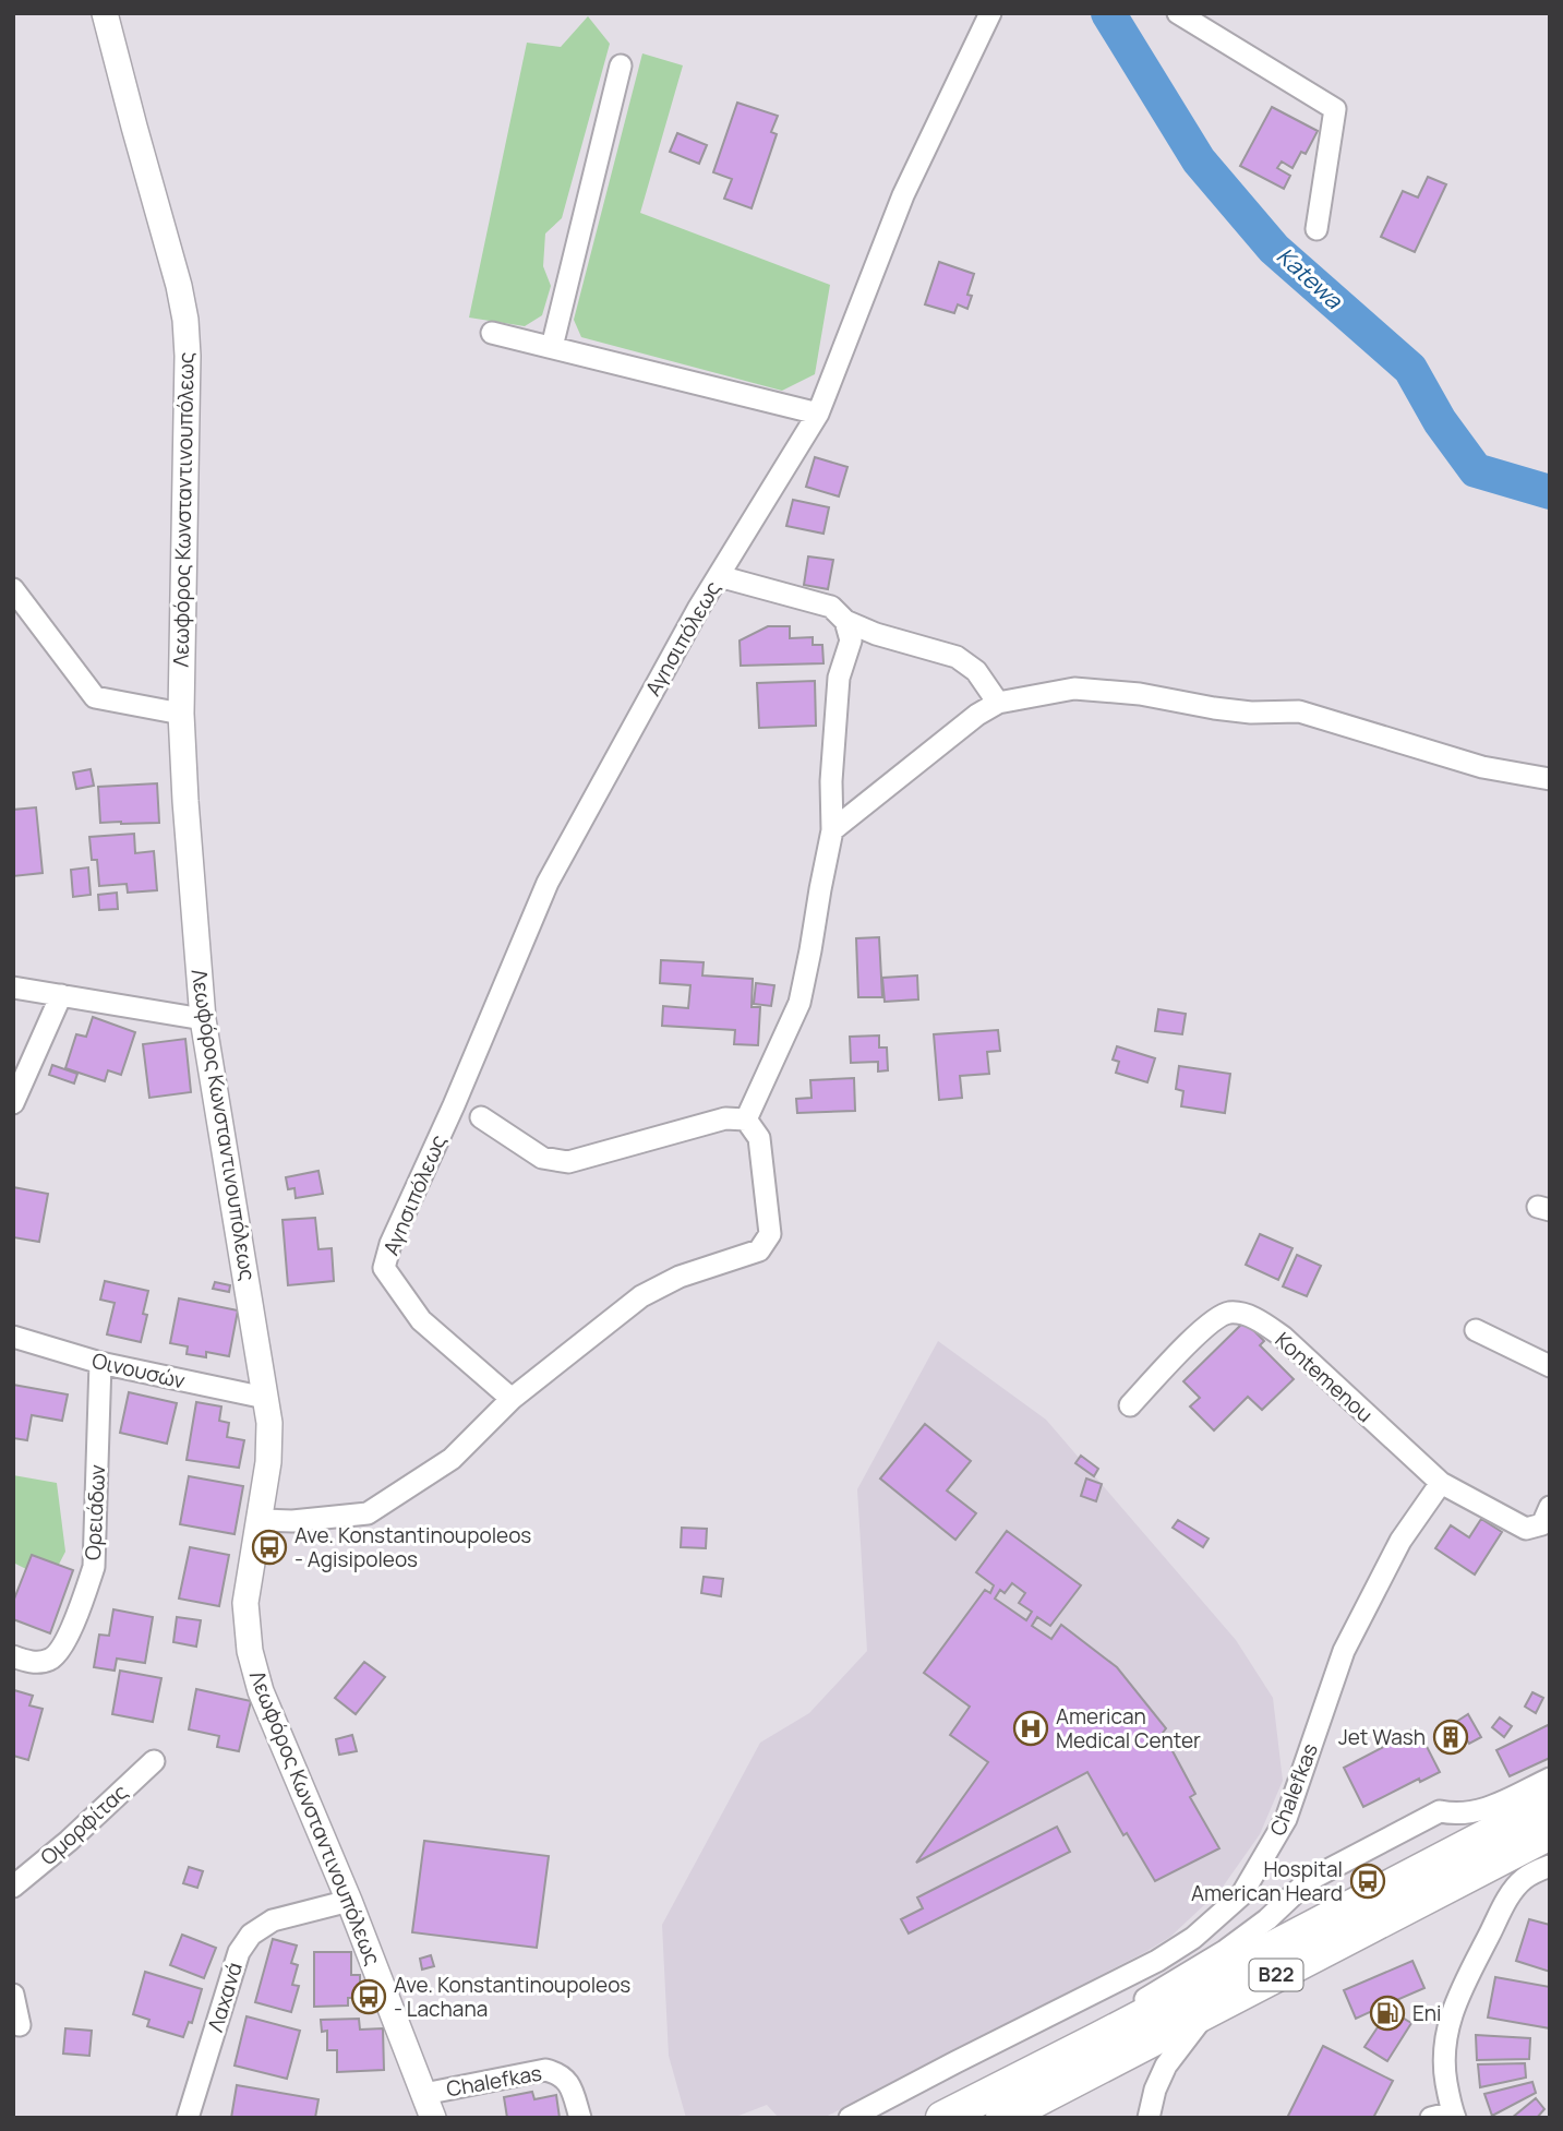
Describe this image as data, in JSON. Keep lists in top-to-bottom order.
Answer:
{
  "streets": {
    "main road": ["B22"],
    "street": [
      "Λεωφόρος Κωνσταντινουπόλεως",
      "Αγησιπόλεως",
      "Οινουσών",
      "Kontemenou",
      "Ορειάδων",
      "Chalefkas",
      "Ομορφίτας",
      "Λαχανά"
    ]
  },
  "crossings": [
    ["Λεωφόρος Κωνσταντινουπόλεως", "Οινουσών"],
    ["Λεωφόρος Κωνσταντινουπόλεως", "Chalefkas"],
    ["Λεωφόρος Κωνσταντινουπόλεως", "Λαχανά"],
    ["Οινουσών", "Ορειάδων"],
    ["Kontemenou", "Chalefkas"]
  ],
  "water": ["Katewa"],
  "places": {
    "bus stop": ["Ave. Konstantinoupoleos - Agisipoleos", "Hospital American Heard", "Ave. Konstantinoupoleos - Lachana"],
    "hospital": ["American Medical Center"],
    "building": ["Jet Wash"],
    "fuel station": ["Eni"]
  }
}
